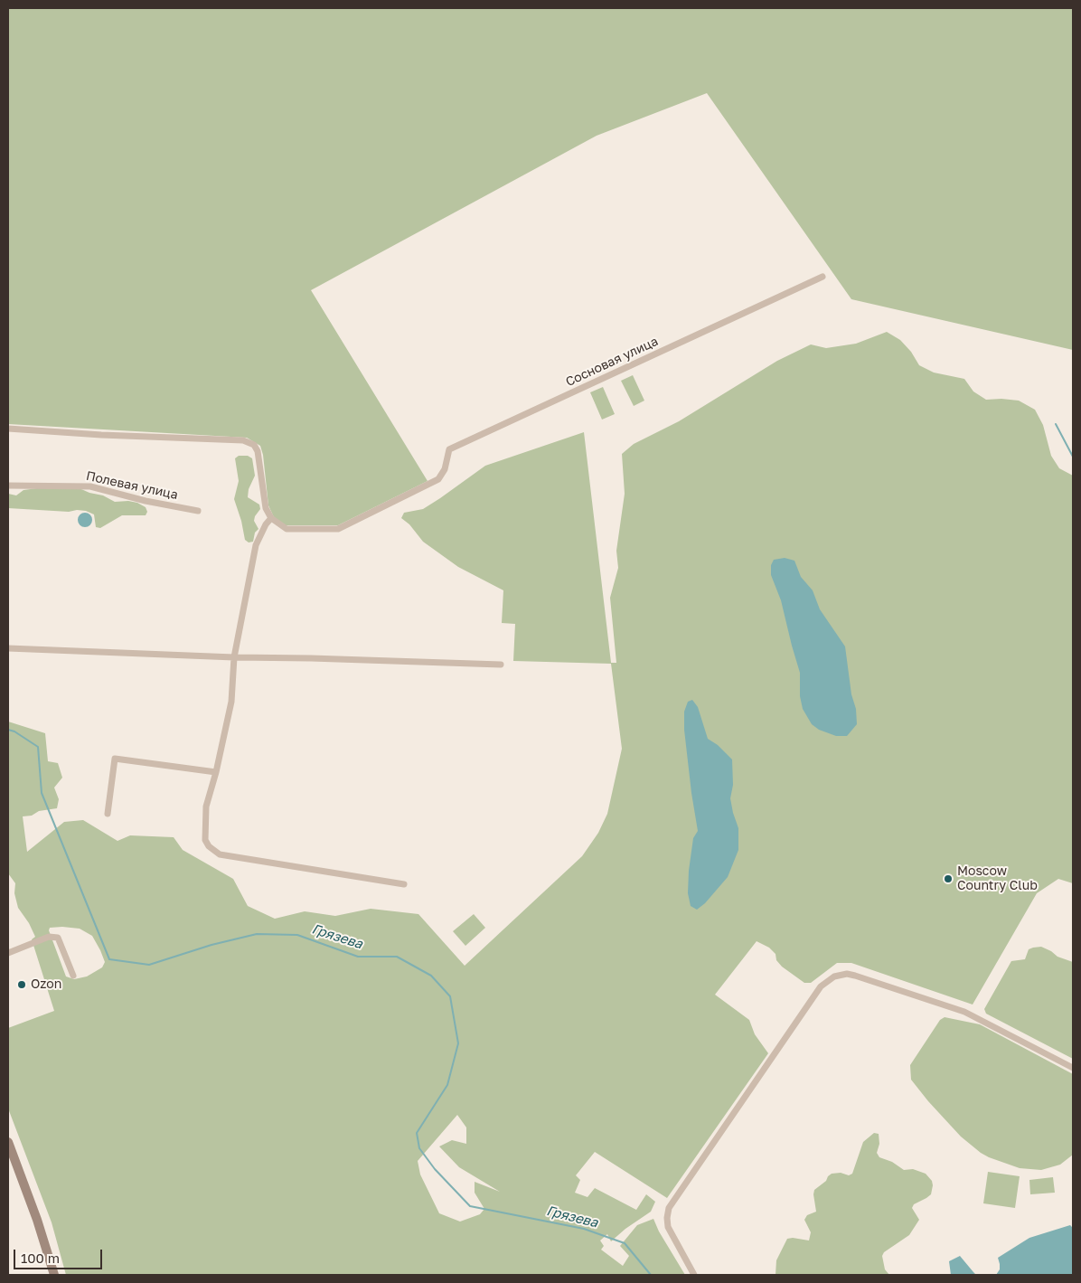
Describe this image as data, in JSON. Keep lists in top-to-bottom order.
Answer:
{
  "streets": {
    "street": ["Сосновая улица", "Полевая улица"]
  },
  "water": ["Грязева"],
  "places": ["Moscow Country Club", "Ozon"],
  "scale_bar": "100 m"
}
